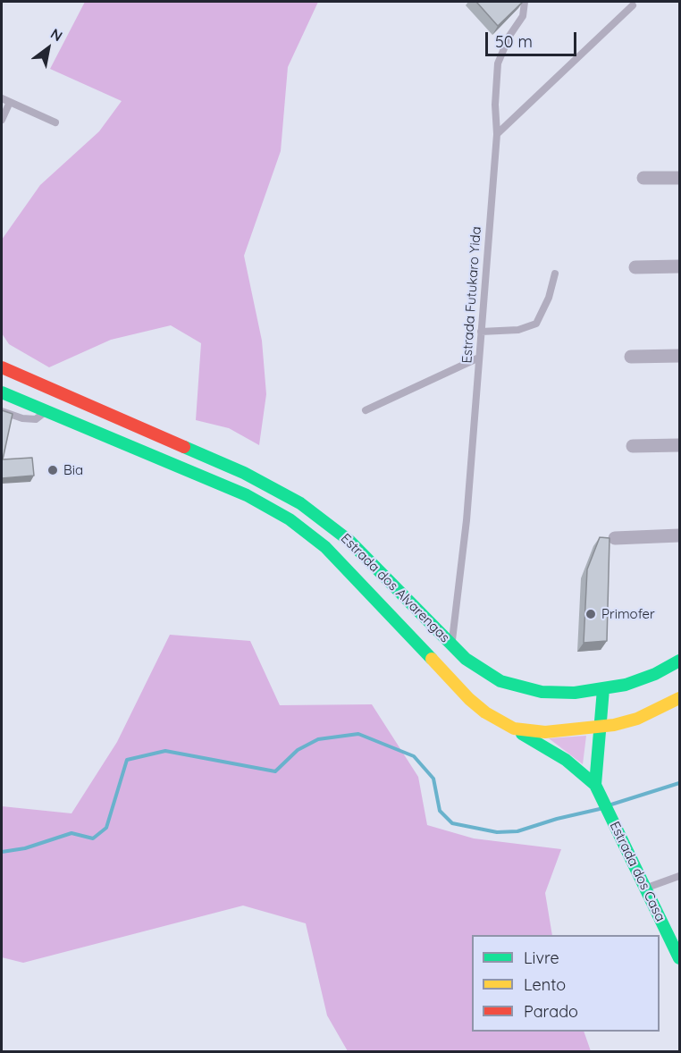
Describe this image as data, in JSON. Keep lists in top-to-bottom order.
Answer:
{
  "streets": {
    "main road": ["Estrada dos Alvarengas", "Estrada dos Casa"],
    "lane": ["Estrada Futukaro Yida"]
  },
  "crossings": [
    ["Estrada Futukaro Yida", "Estrada dos Alvarengas"]
  ],
  "places": ["Bia", "Primofer"],
  "legend": ["Livre", "Lento", "Parado"],
  "scale_bar": "50 m",
  "north": "top right"
}
